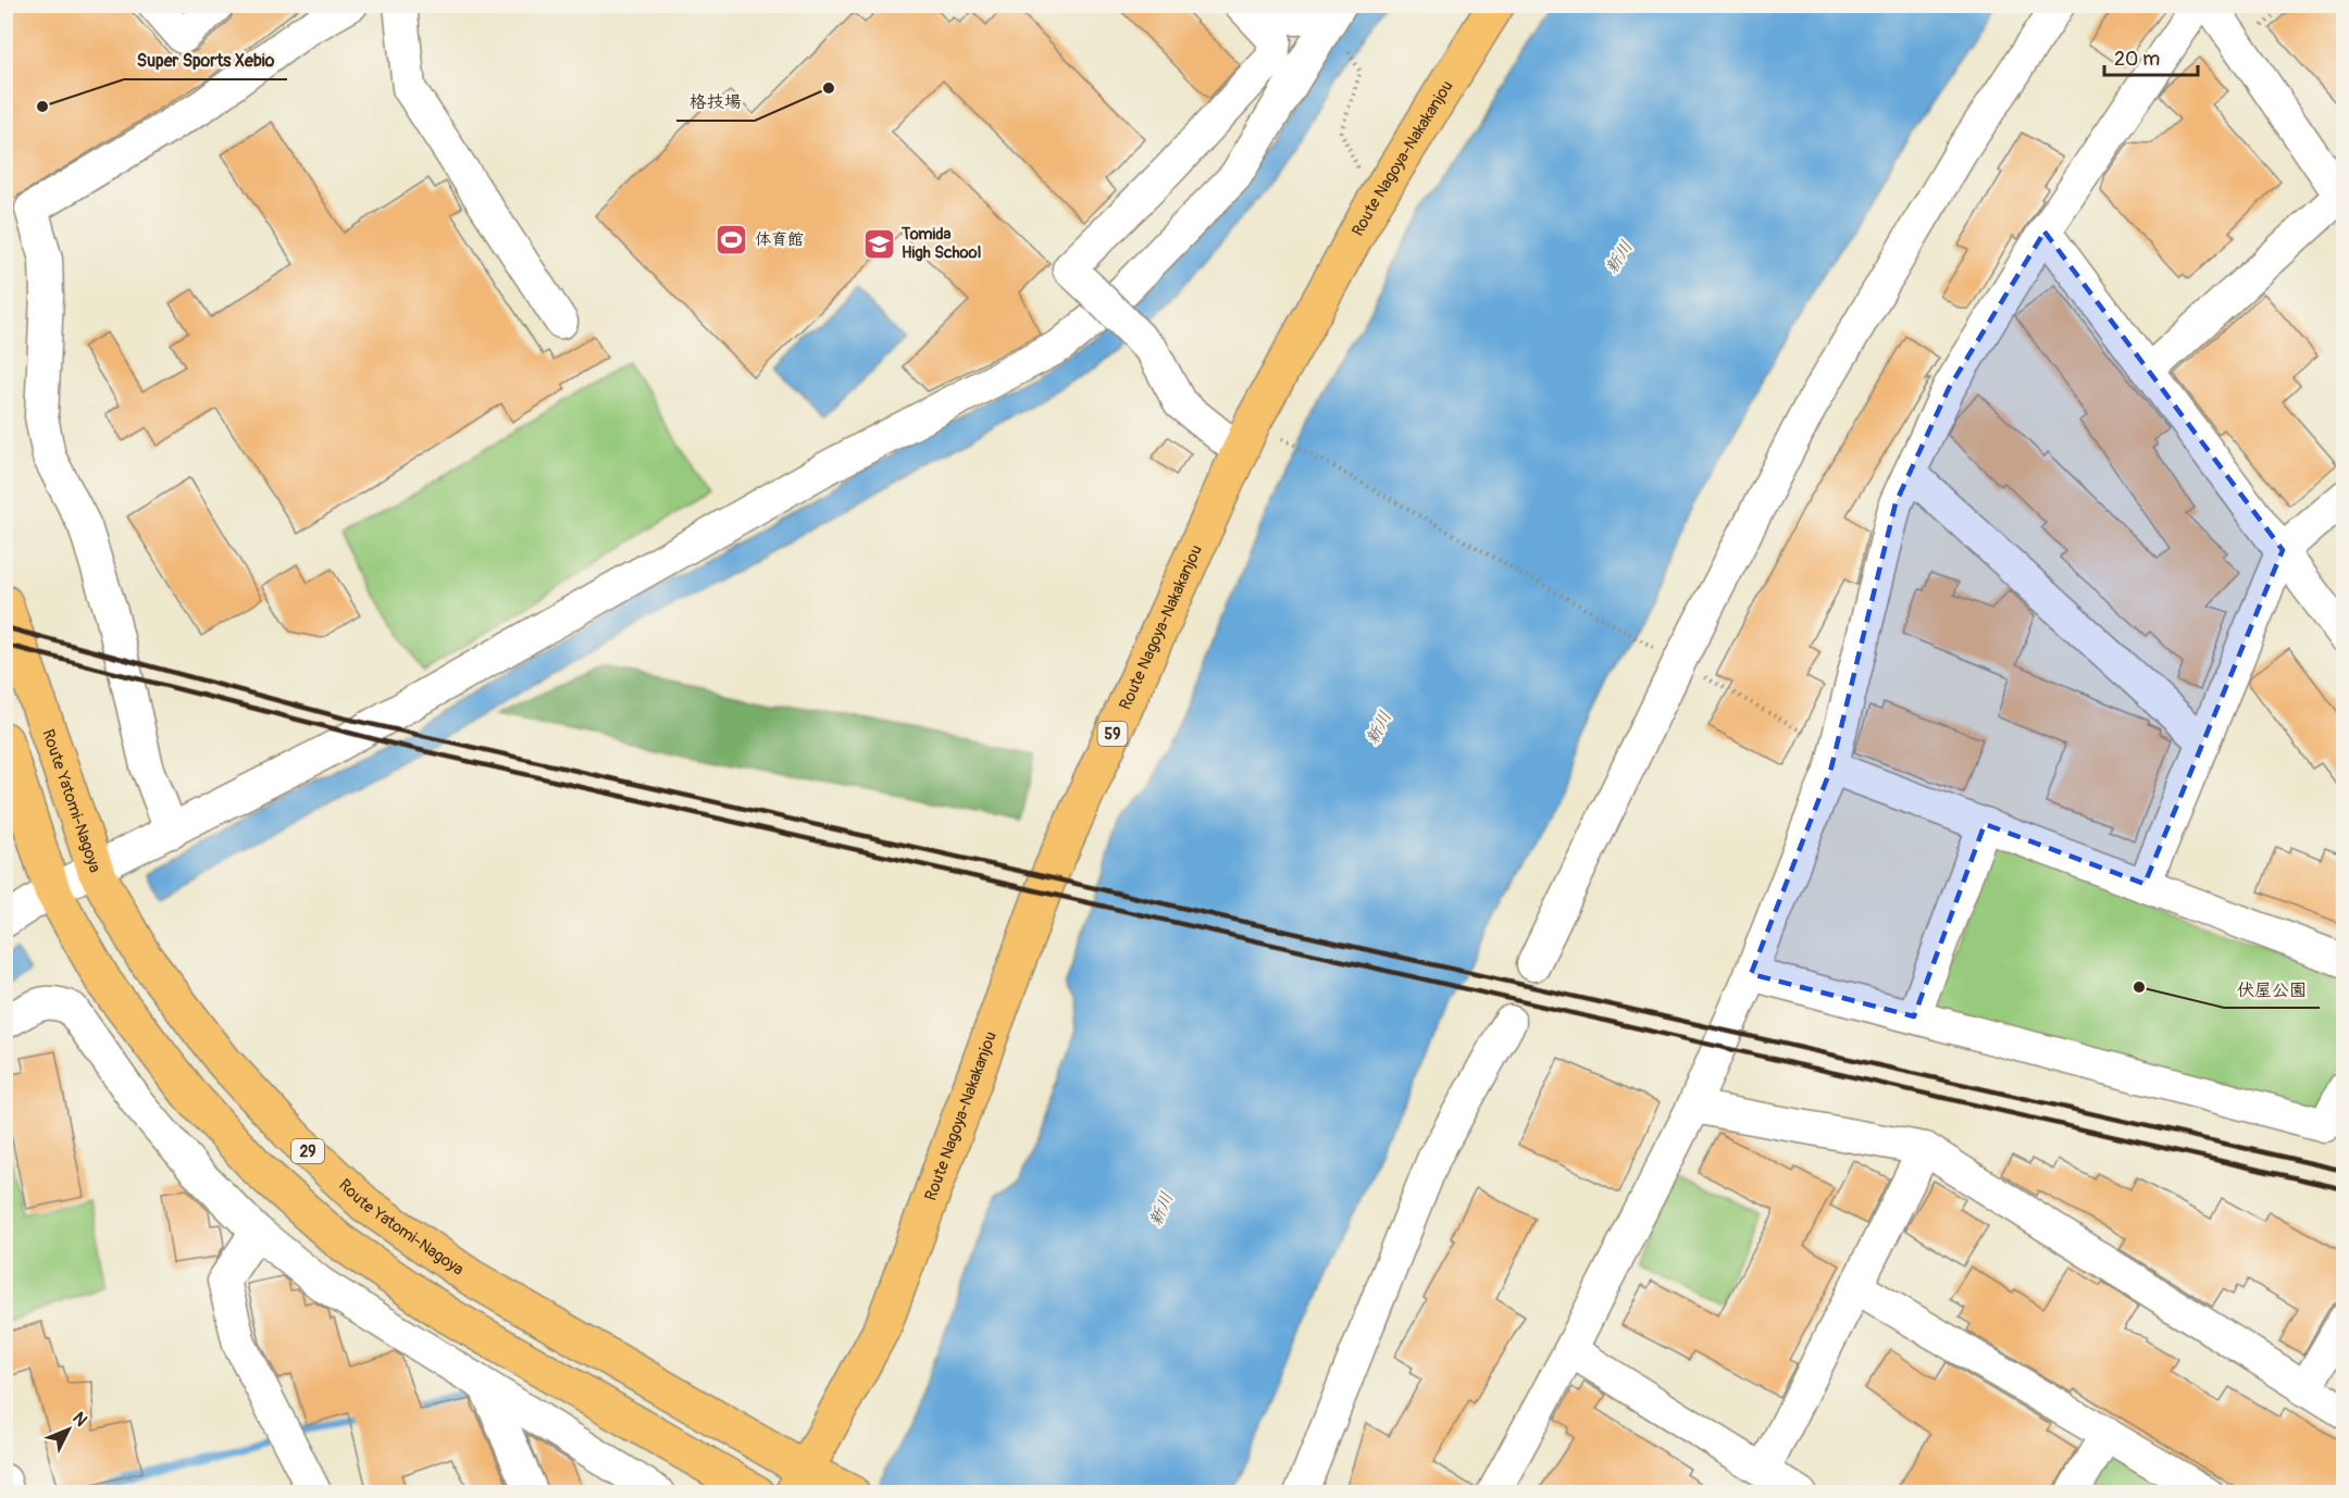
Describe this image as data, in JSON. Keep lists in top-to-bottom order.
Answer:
{
  "streets": {
    "main road": [
      "Route Nagoya-Nakakanjou",
      "59",
      "Route Yatomi-Nagoya",
      "29"
    ]
  },
  "crossings": [
    ["Route Nagoya-Nakakanjou", "Route Yatomi-Nagoya"]
  ],
  "water": ["新川"],
  "places": {
    "other": ["格技場", "Super Sports Xebio", "伏屋公園"],
    "sports": ["体育館"],
    "school or university": ["Tomida High School"]
  },
  "scale_bar": "20 m",
  "north": "top right"
}
